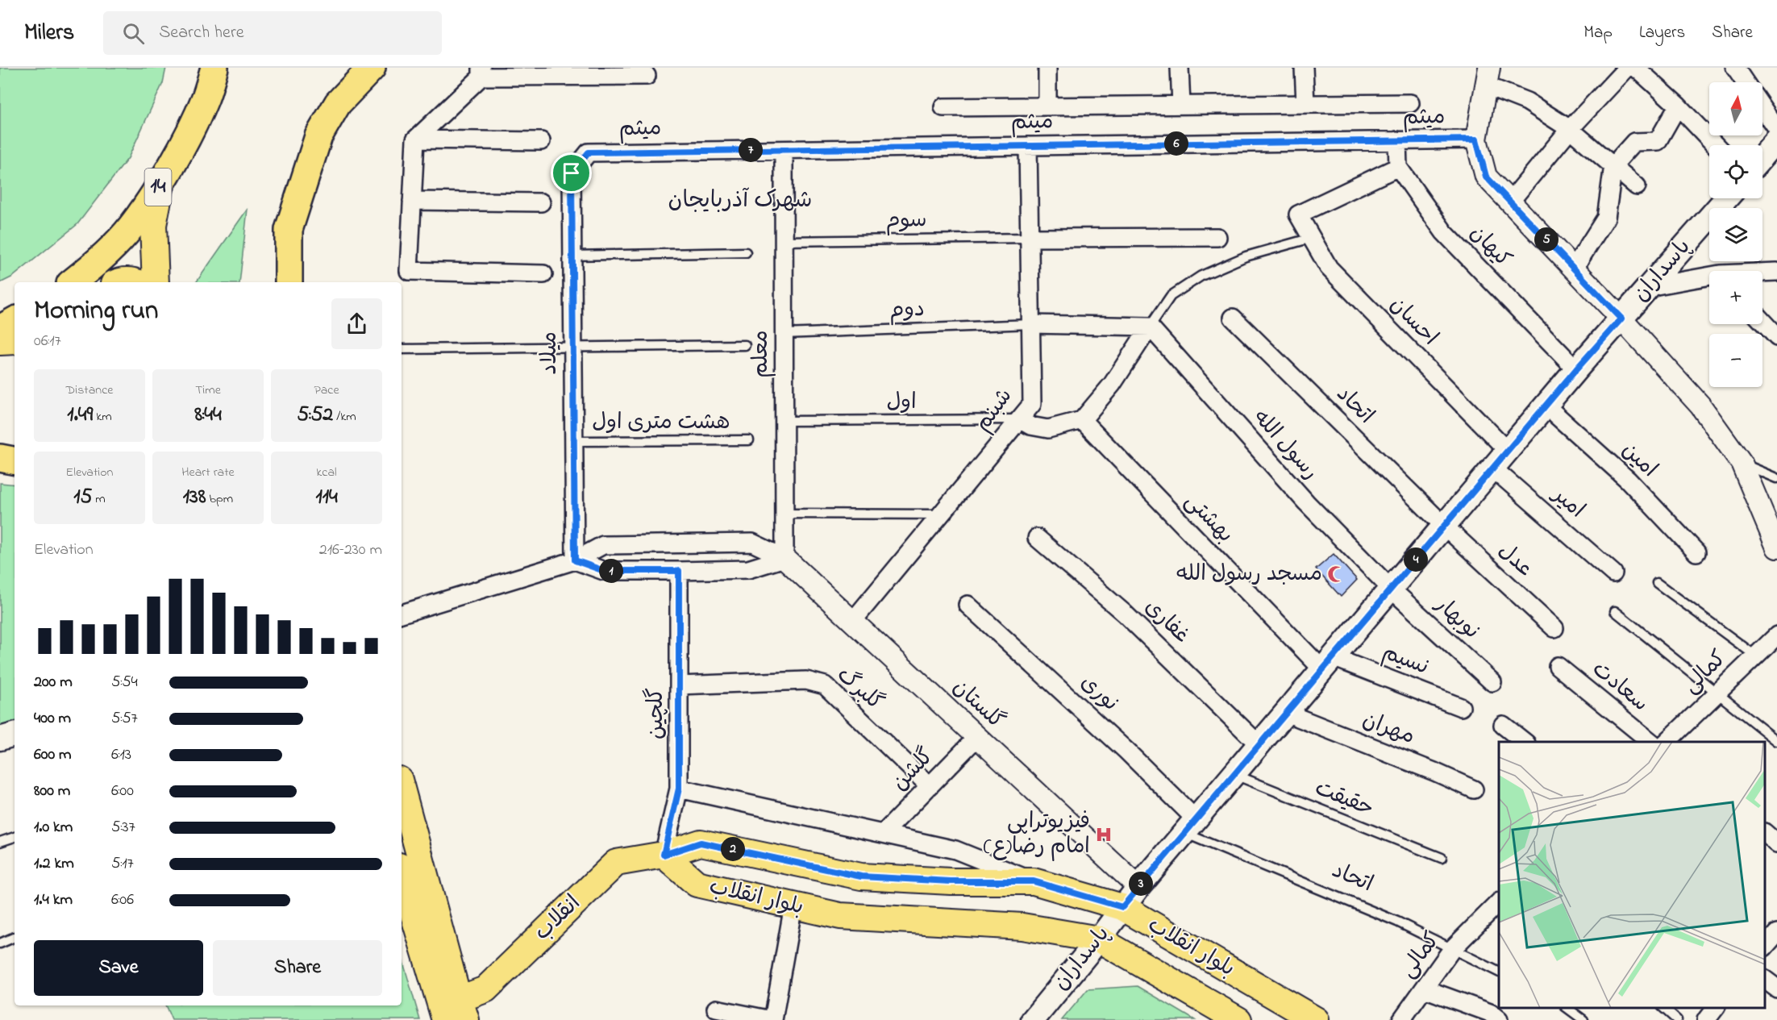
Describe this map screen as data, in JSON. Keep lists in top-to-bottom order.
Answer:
{
  "streets": {
    "highway": ["14"],
    "main road": ["پاسداران", "بلوار انقلاب", "انقلاب"],
    "street": [
      "میثم",
      "کیهان",
      "احسان",
      "میلاد",
      "معلم",
      "اتحاد",
      "شبنم",
      "رسول الله",
      "امین",
      "امیر",
      "بهشتی",
      "عدل",
      "نوبهار",
      "غفاری",
      "نسیم",
      "کمالی",
      "سعادت",
      "گلبرگ",
      "نوری",
      "گلستان",
      "گلچین",
      "مهران",
      "گلشن"
    ],
    "lane": [
      "سوم",
      "دوم",
      "اول",
      "هشت متری اول",
      "حقیقت"
    ]
  },
  "crossings": [
    ["میثم", "میلاد"],
    ["میثم", "معلم"],
    ["میثم", "شبنم"],
    ["سوم", "معلم"],
    ["سوم", "شبنم"],
    ["کیهان", "پاسداران"],
    ["کیهان", "احسان"],
    ["پاسداران", "احسان"],
    ["پاسداران", "اتحاد"],
    ["پاسداران", "رسول الله"],
    ["پاسداران", "امین"],
    ["پاسداران", "امیر"],
    ["پاسداران", "بهشتی"],
    ["پاسداران", "عدل"],
    ["پاسداران", "نوبهار"],
    ["پاسداران", "غفاری"],
    ["پاسداران", "نسیم"],
    ["پاسداران", "نوری"],
    ["پاسداران", "گلستان"],
    ["پاسداران", "مهران"],
    ["پاسداران", "حقیقت"],
    ["پاسداران", "بلوار انقلاب"],
    ["دوم", "معلم"],
    ["دوم", "شبنم"],
    ["احسان", "امیر"],
    ["میلاد", "هشت متری اول"],
    ["میلاد", "گلستان"],
    ["معلم", "اول"],
    ["معلم", "گلستان"],
    ["اول", "شبنم"],
    ["اتحاد", "عدل"],
    ["اتحاد", "کمالی"],
    ["اتحاد", "نوری"],
    ["شبنم", "گلستان"],
    ["رسول الله", "نوبهار"],
    ["بهشتی", "نسیم"],
    ["گلبرگ", "گلچین"],
    ["گلبرگ", "گلشن"],
    ["گلستان", "گلشن"],
    ["گلچین", "بلوار انقلاب"],
    ["گلچین", "انقلاب"],
    ["بلوار انقلاب", "انقلاب"]
  ],
  "districts": ["شهرک آذربایجان"],
  "places": {
    "mosque": ["مسجد رسول الله"],
    "hospital": ["فیزیوتراپی امام رضا(ع)"]
  },
  "north": "top",
  "page": {
    "header": "Milers",
    "search": "Search here",
    "nav": ["Map", "Layers", "Share"],
    "map_buttons": ["+", "−"],
    "pins": [
      "6",
      "7",
      "5",
      "4",
      "1",
      "2",
      "3"
    ],
    "heading": ["Morning run", "06:17"],
    "stats": [
      ["Distance", "1.49 km"],
      ["Time", "8:44"],
      ["Pace", "5:52 /km"],
      ["Elevation", "15 m"],
      ["Heart rate", "138 bpm"],
      ["kcal", "114"]
    ],
    "chart": ["Elevation", "216–230 m"],
    "list": [
      {
        "name": "200 m",
        "note": "5:54"
      },
      {
        "name": "400 m",
        "note": "5:57"
      },
      {
        "name": "600 m",
        "note": "6:13"
      },
      {
        "name": "800 m",
        "note": "6:00"
      },
      {
        "name": "1.0 km",
        "note": "5:37"
      },
      {
        "name": "1.2 km",
        "note": "5:17"
      },
      {
        "name": "1.4 km",
        "note": "6:06"
      }
    ],
    "buttons": ["Save", "Share"]
  }
}
